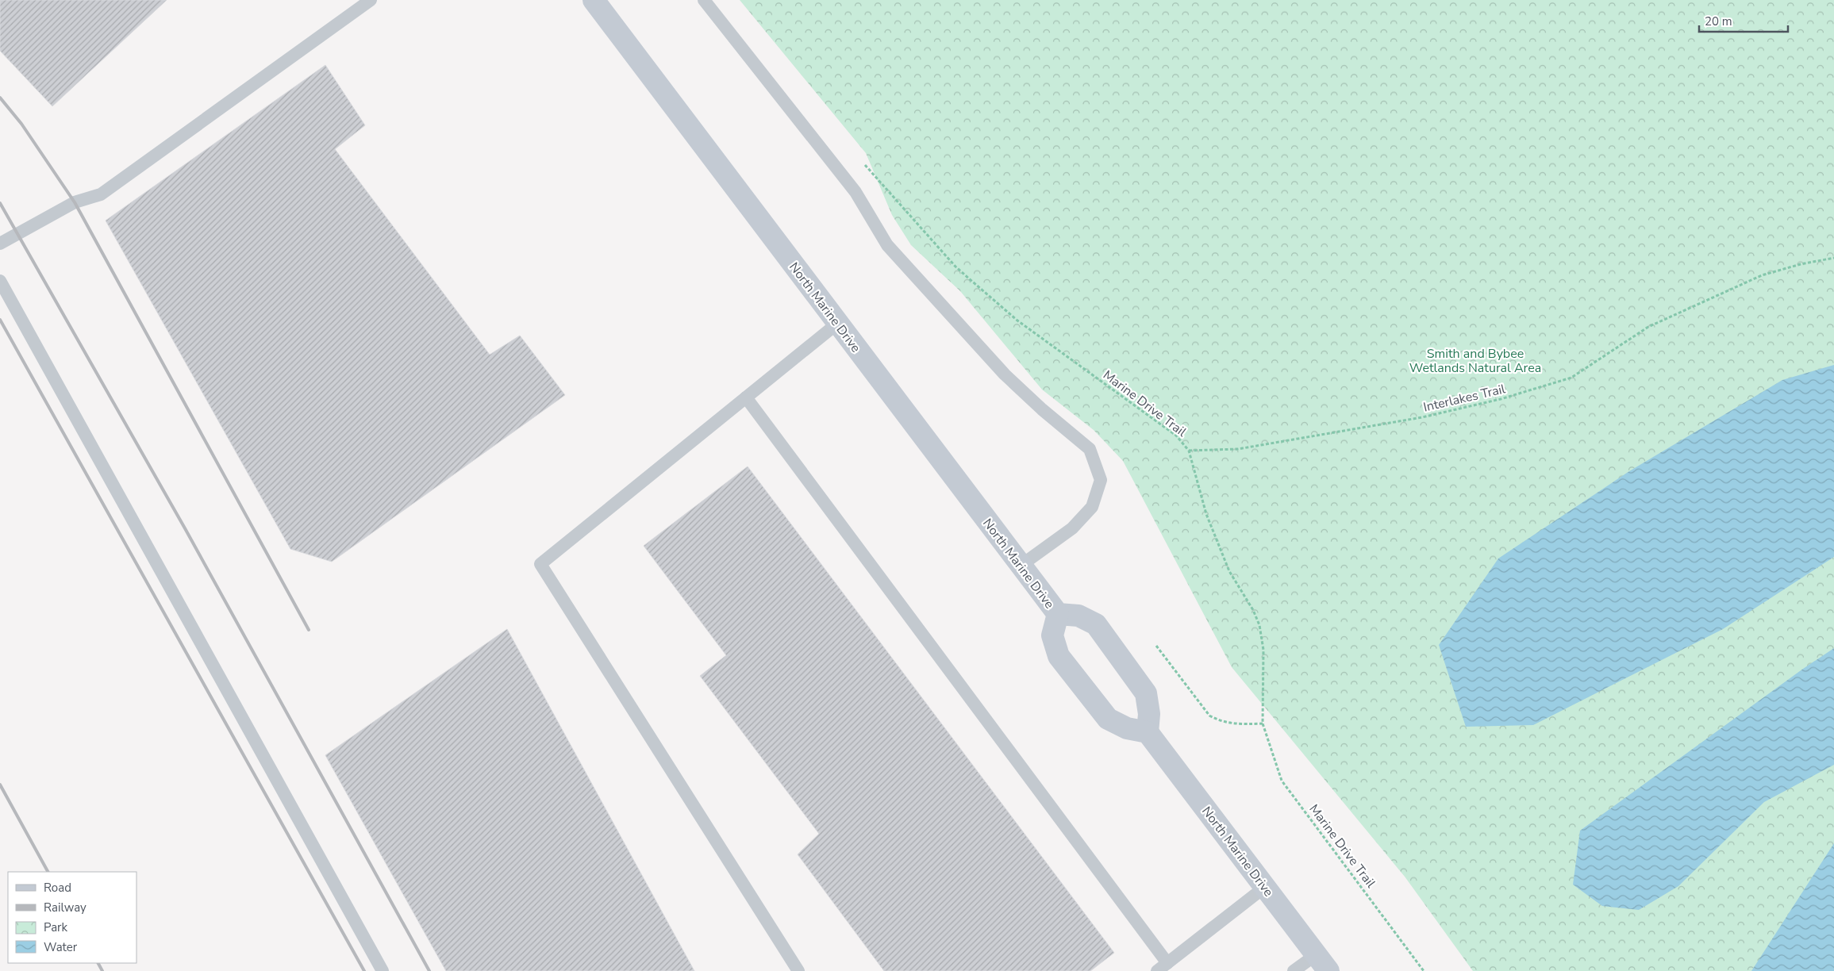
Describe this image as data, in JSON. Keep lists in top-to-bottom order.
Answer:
{
  "streets": {
    "main road": ["North Marine Drive"],
    "path": ["Interlakes Trail", "Marine Drive Trail"]
  },
  "crossings": [
    ["Interlakes Trail", "Marine Drive Trail"]
  ],
  "parks": ["Smith and Bybee Wetlands Natural Area"],
  "legend": [
    "Road",
    "Railway",
    "Park",
    "Water"
  ],
  "scale_bar": "20 m"
}
